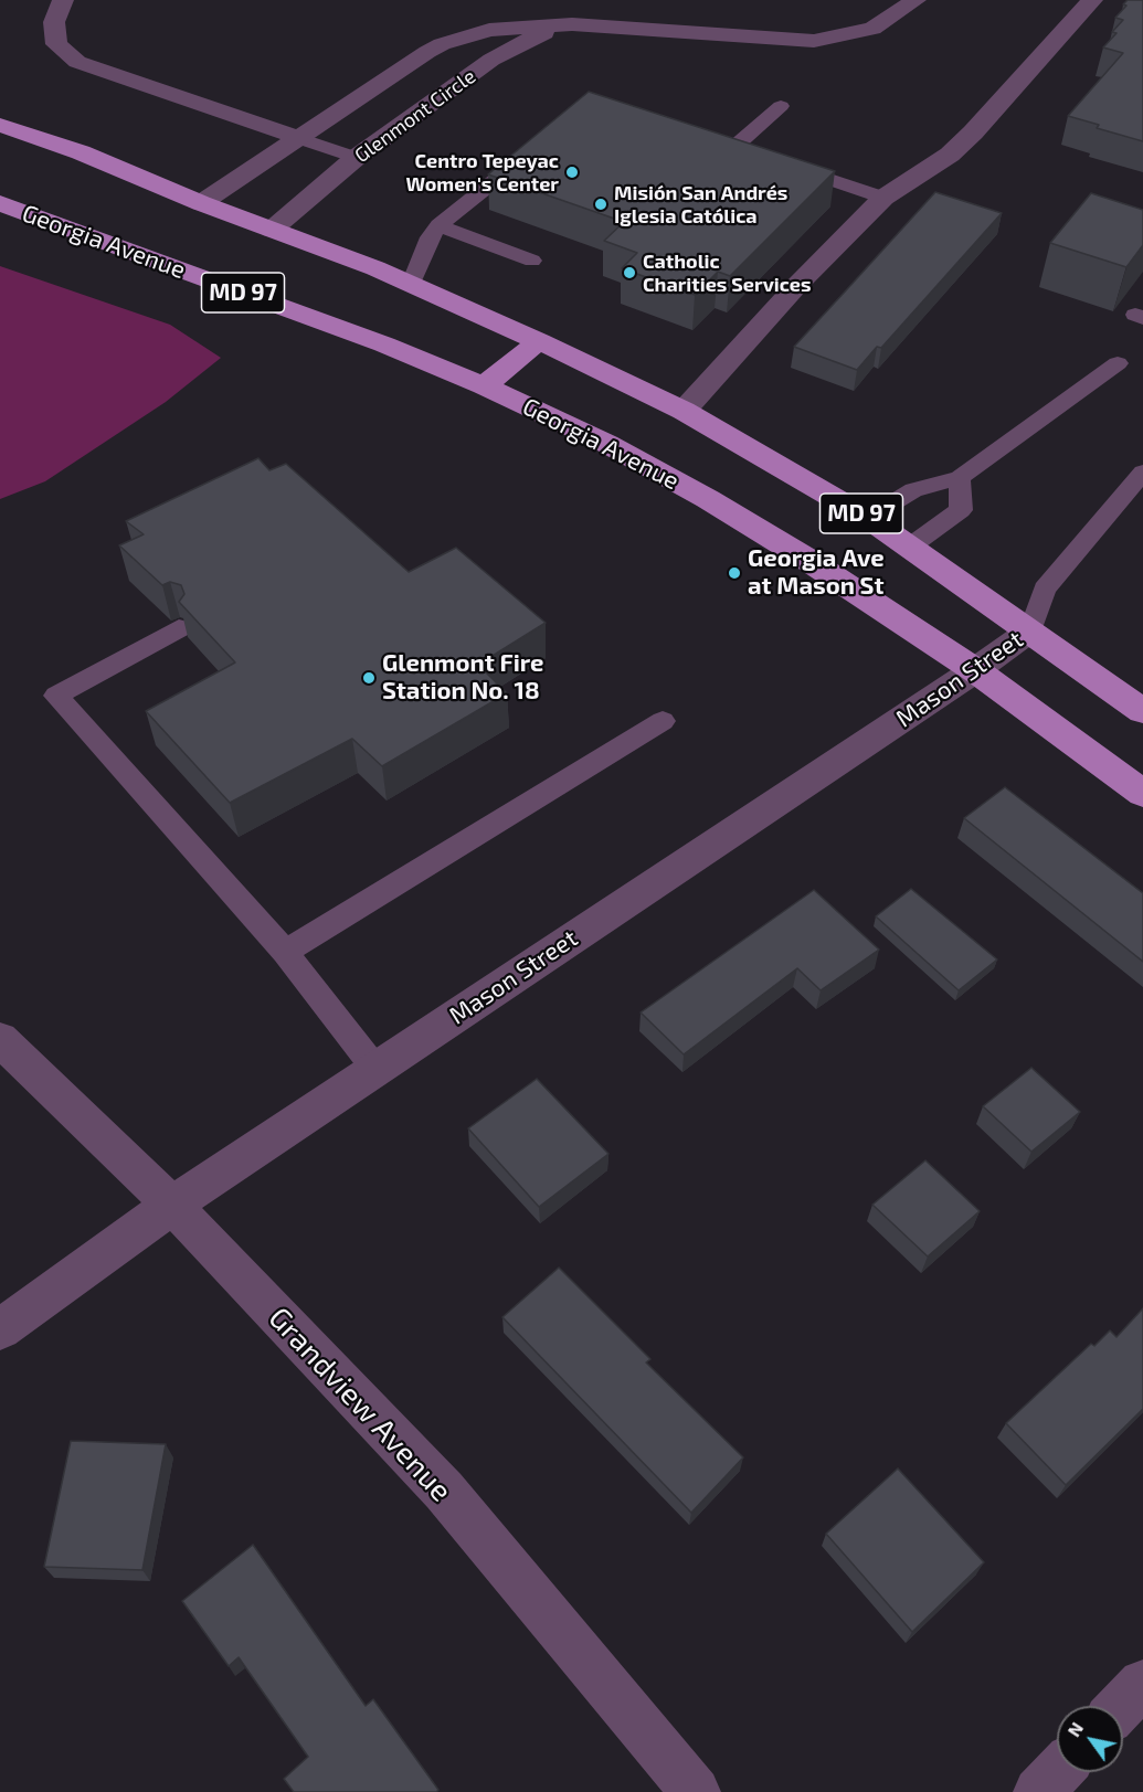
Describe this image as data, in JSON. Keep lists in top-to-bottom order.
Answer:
{
  "streets": {
    "main road": ["Georgia Avenue", "MD 97"],
    "street": ["Glenmont Circle", "Mason Street", "Grandview Avenue"]
  },
  "crossings": [
    ["Glenmont Circle", "MD 97"],
    ["Georgia Avenue", "Mason Street"],
    ["MD 97", "Mason Street"],
    ["Mason Street", "Grandview Avenue"]
  ],
  "places": [
    "Centro Tepeyac Women's Center",
    "Misión San Andrés Iglesia Católica",
    "Catholic Charities Services",
    "Georgia Ave at Mason St",
    "Glenmont Fire Station No. 18"
  ],
  "north": "top left"
}
